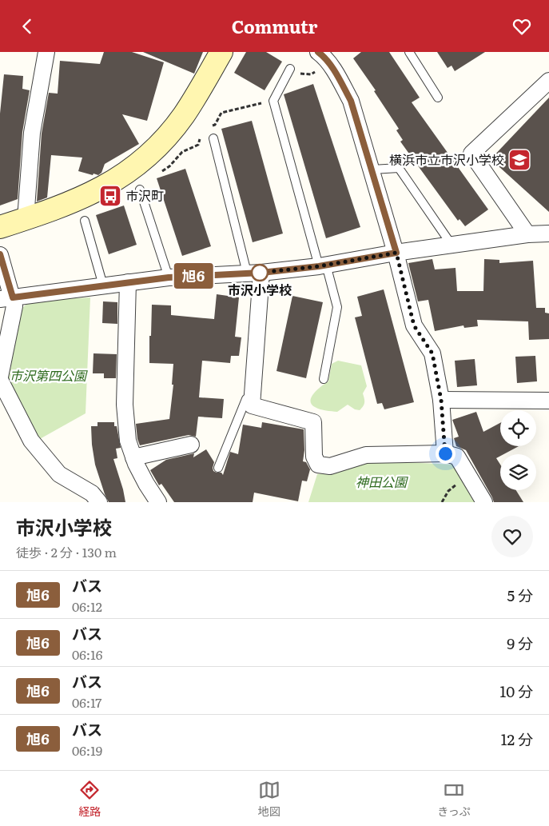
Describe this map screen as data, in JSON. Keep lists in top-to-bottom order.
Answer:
{
  "parks": ["市沢第四公園", "神田公園"],
  "places": {
    "school or university": ["横浜市立市沢小学校"],
    "bus stop": ["市沢町"],
    "other": ["市沢小学校"]
  },
  "lines": ["bus line 旭6"],
  "page": {
    "header": "Commutr",
    "on_map": "旭6",
    "heading": ["市沢小学校", "徒歩 · 2 分 · 130 m"],
    "list": [
      {
        "mark": "旭6",
        "name": "バス",
        "note": "06:12",
        "value": "5 分"
      },
      {
        "mark": "旭6",
        "name": "バス",
        "note": "06:16",
        "value": "9 分"
      },
      {
        "mark": "旭6",
        "name": "バス",
        "note": "06:17",
        "value": "10 分"
      },
      {
        "mark": "旭6",
        "name": "バス",
        "note": "06:19",
        "value": "12 分"
      }
    ],
    "tabs": ["経路", "地図", "きっぷ"]
  }
}
